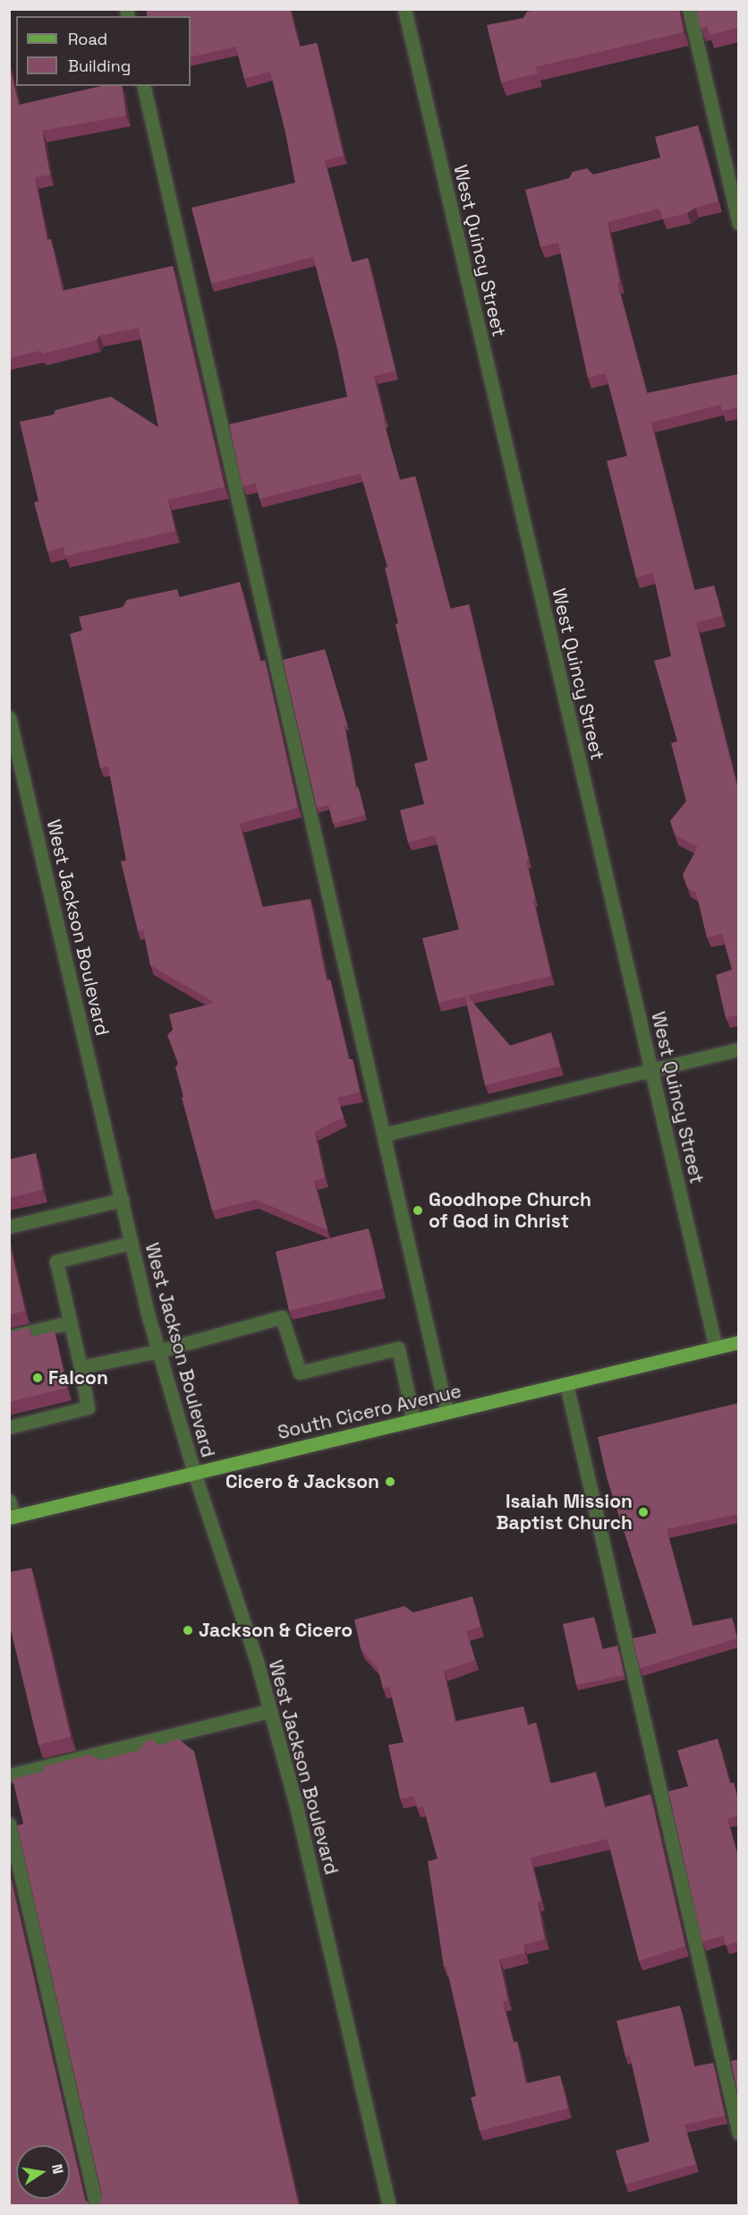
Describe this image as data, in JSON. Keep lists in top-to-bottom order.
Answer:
{
  "streets": {
    "main road": ["South Cicero Avenue"],
    "street": ["West Quincy Street", "West Jackson Boulevard"]
  },
  "crossings": [
    ["West Quincy Street", "South Cicero Avenue"],
    ["West Jackson Boulevard", "South Cicero Avenue"]
  ],
  "places": [
    "Goodhope Church of God in Christ",
    "Falcon",
    "Cicero & Jackson",
    "Isaiah Mission Baptist Church",
    "Jackson & Cicero"
  ],
  "legend": ["Road", "Building"],
  "north": "right"
}
